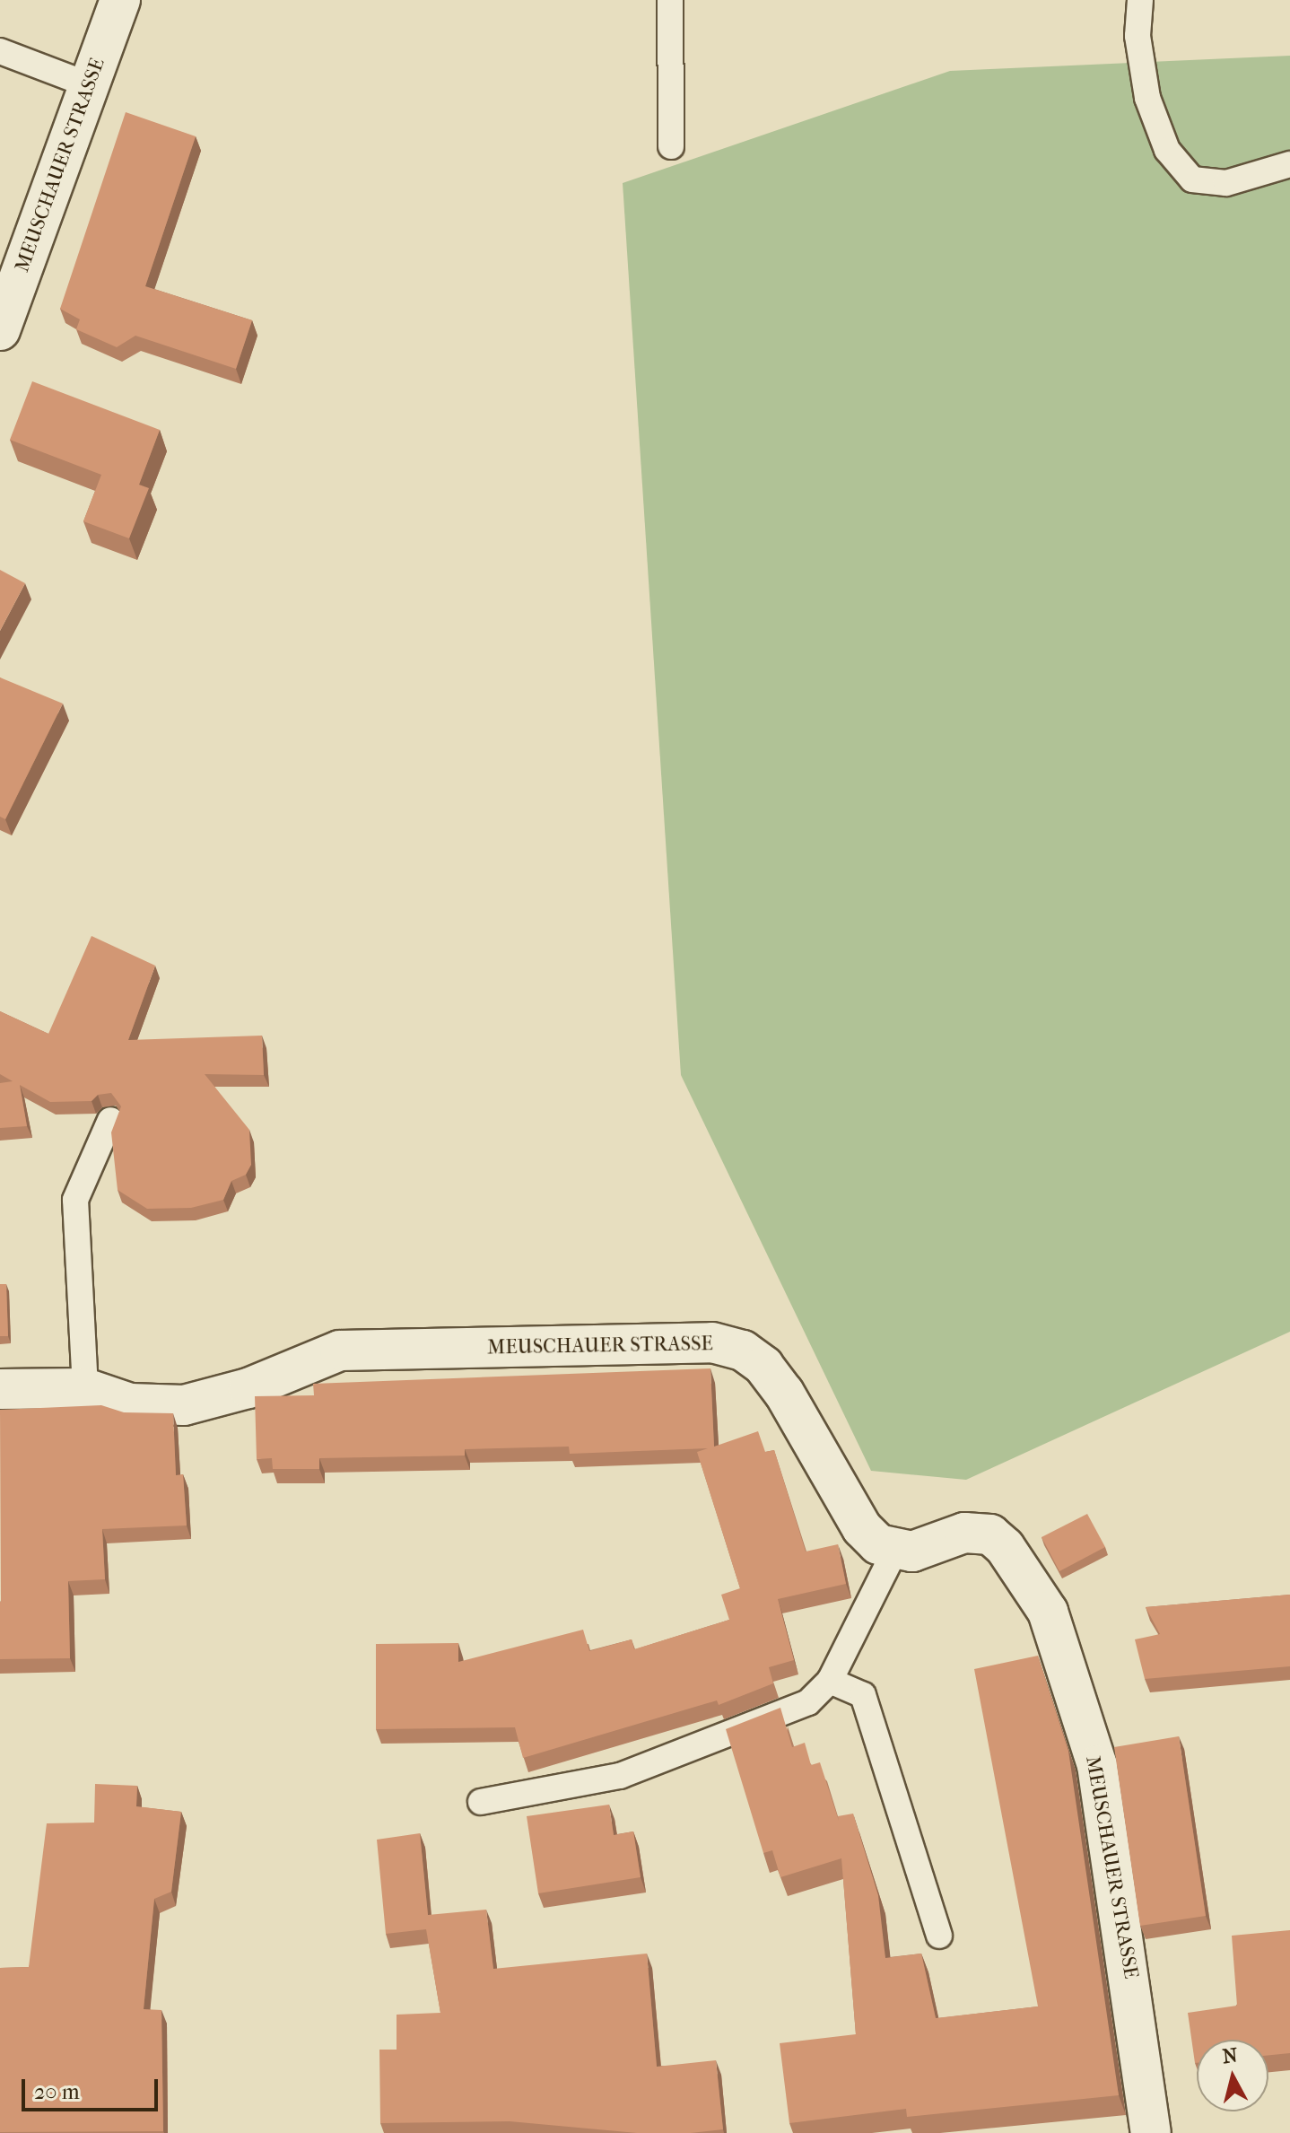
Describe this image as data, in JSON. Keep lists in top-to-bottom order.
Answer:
{
  "streets": {
    "street": ["MEUSCHAUER STRASSE"]
  },
  "scale_bar": "20 m",
  "north": "top"
}
